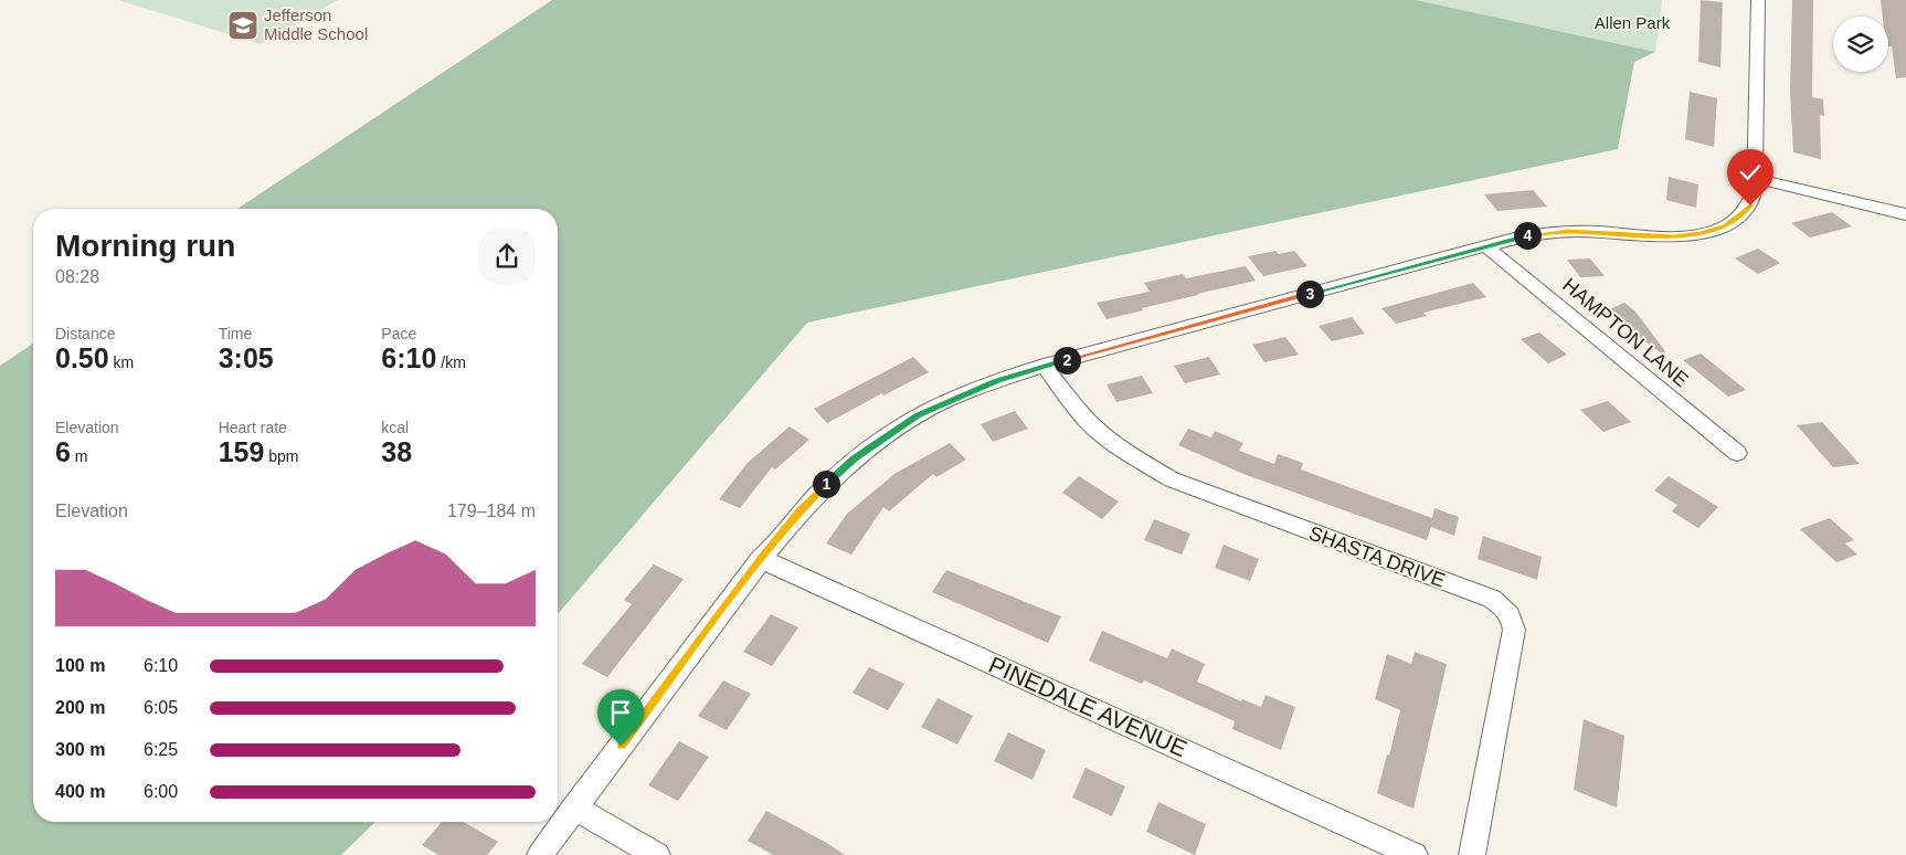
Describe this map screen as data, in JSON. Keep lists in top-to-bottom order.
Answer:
{
  "streets": {
    "street": ["HAMPTON LANE", "SHASTA DRIVE", "PINEDALE AVENUE"]
  },
  "parks": ["Allen Park"],
  "places": {
    "school or university": ["Jefferson Middle School"]
  },
  "page": {
    "heading": ["Morning run", "08:28"],
    "pins": [
      "4",
      "3",
      "2",
      "1"
    ],
    "stats": [
      ["Distance", "0.50 km"],
      ["Time", "3:05"],
      ["Pace", "6:10 /km"],
      ["Elevation", "6 m"],
      ["Heart rate", "159 bpm"],
      ["kcal", "38"]
    ],
    "chart": ["Elevation", "179–184 m"],
    "list": [
      {
        "name": "100 m",
        "note": "6:10"
      },
      {
        "name": "200 m",
        "note": "6:05"
      },
      {
        "name": "300 m",
        "note": "6:25"
      },
      {
        "name": "400 m",
        "note": "6:00"
      }
    ]
  }
}
